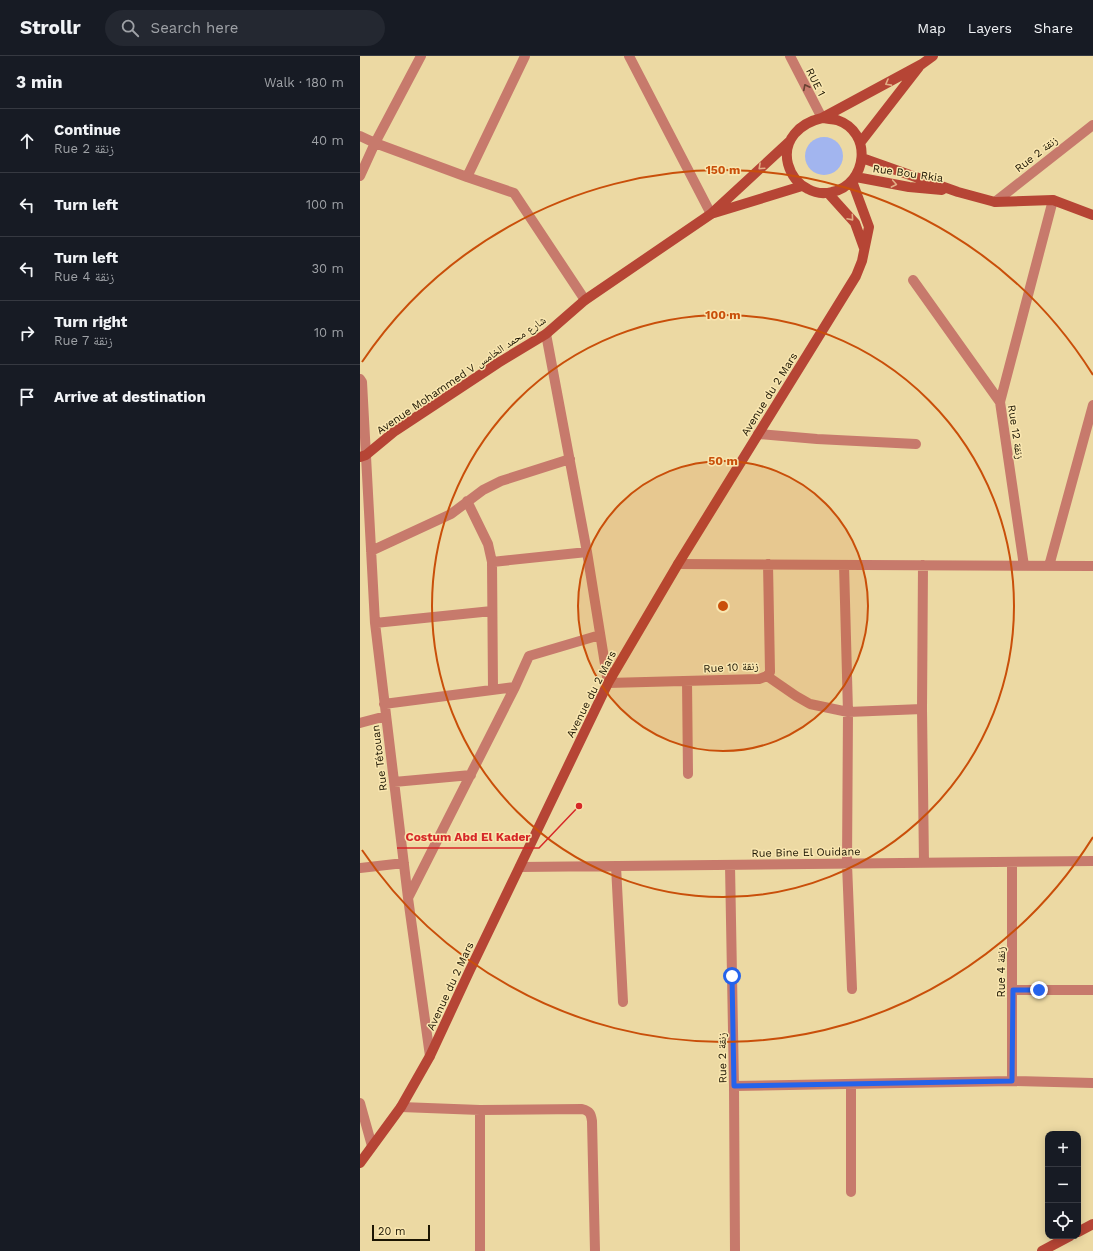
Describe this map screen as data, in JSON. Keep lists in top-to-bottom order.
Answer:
{
  "streets": {
    "street": [
      "RUE 1",
      "Rue 2 زنقة",
      "Rue Bou Rkia",
      "Avenue Mohammed V شارع محمد الخامس",
      "Avenue du 2 Mars",
      "Rue 12 زنقة",
      "Rue 10 زنقة",
      "Rue Tétouan",
      "Rue Bine El Ouidane",
      "Rue 4 زنقة"
    ]
  },
  "crossings": [
    ["RUE 1", "Rue Bou Rkia"],
    ["RUE 1", "Avenue du 2 Mars"],
    ["Rue 2 زنقة", "Rue Bou Rkia"],
    ["Rue 2 زنقة", "Rue Bine El Ouidane"],
    ["Rue Bou Rkia", "Avenue du 2 Mars"],
    ["Avenue Mohammed V شارع محمد الخامس", "Rue Tétouan"],
    ["Avenue du 2 Mars", "Rue 10 زنقة"],
    ["Avenue du 2 Mars", "Rue Tétouan"],
    ["Avenue du 2 Mars", "Rue Bine El Ouidane"],
    ["Rue Bine El Ouidane", "Rue 4 زنقة"]
  ],
  "one_way": ["RUE 1"],
  "places": ["Costum Abd El Kader"],
  "scale_bar": "20 m",
  "page": {
    "header": "Strollr",
    "search": "Search here",
    "nav": ["Map", "Layers", "Share"],
    "heading": ["3 min", "Walk · 180 m"],
    "list": [
      ["Continue", "Rue 2 زنقة", "40 m"],
      ["Turn left", "100 m"],
      ["Turn left", "Rue 4 زنقة", "30 m"],
      ["Turn right", "Rue 7 زنقة", "10 m"],
      "Arrive at destination"
    ],
    "map_buttons": ["+", "−"],
    "scale": "20 m"
  },
  "rings": ["150 m", "100 m", "50 m"]
}
